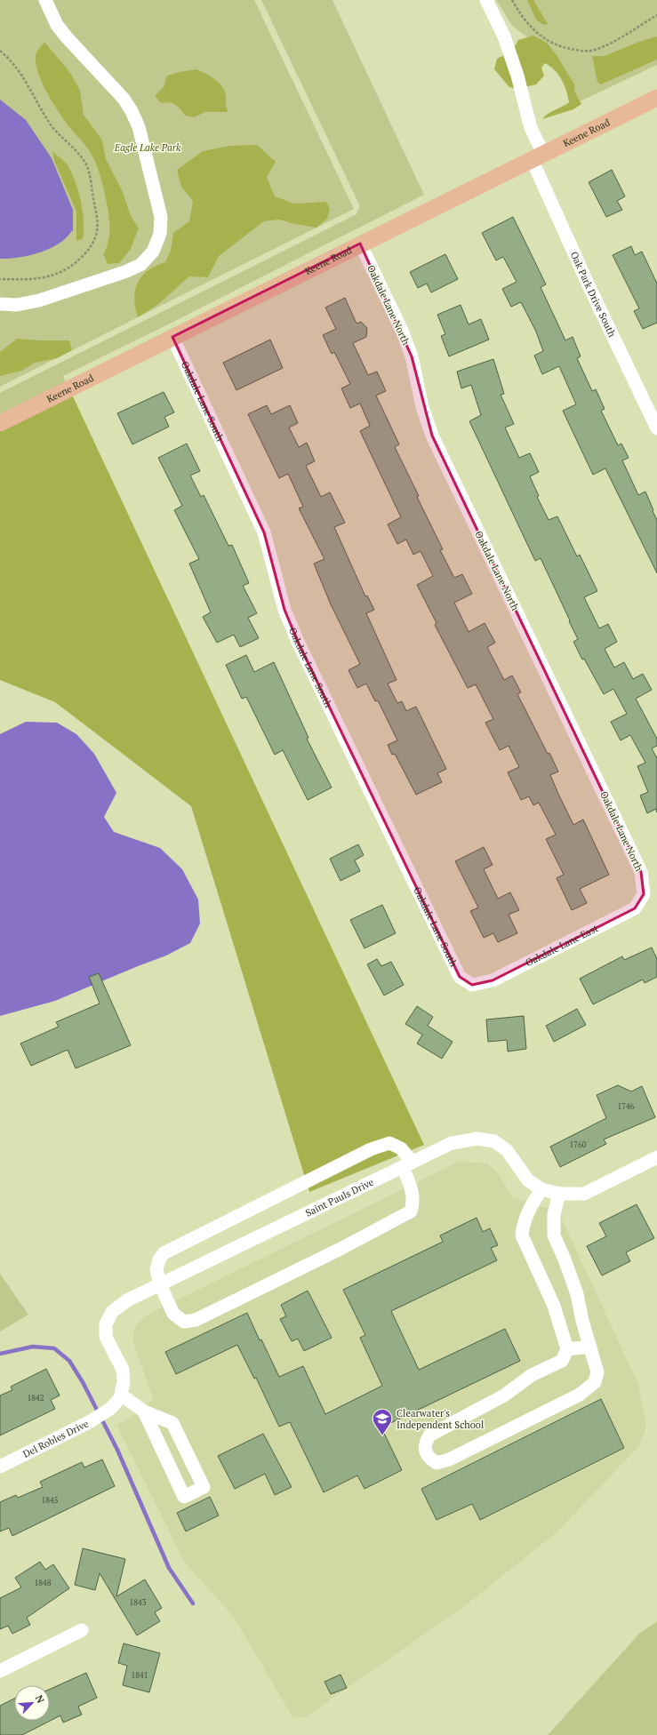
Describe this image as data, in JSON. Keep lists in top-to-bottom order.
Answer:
{
  "streets": {
    "main road": ["Keene Road"],
    "street": [
      "Oak Park Drive South",
      "Oakdale Lane North",
      "Oakdale Lane South",
      "Oakdale Lane East",
      "Saint Pauls Drive",
      "Del Robles Drive"
    ]
  },
  "crossings": [
    ["Keene Road", "Oak Park Drive South"],
    ["Keene Road", "Oakdale Lane North"],
    ["Keene Road", "Oakdale Lane South"],
    ["Oakdale Lane North", "Oakdale Lane East"],
    ["Oakdale Lane South", "Oakdale Lane East"],
    ["Saint Pauls Drive", "Del Robles Drive"]
  ],
  "parks": ["Eagle Lake Park"],
  "places": {
    "school or university": ["Clearwater's Independent School"]
  },
  "house_numbers": [
    "1746",
    "1760",
    "1842",
    "1845",
    "1848",
    "1843",
    "1841"
  ],
  "north": "top right"
}
